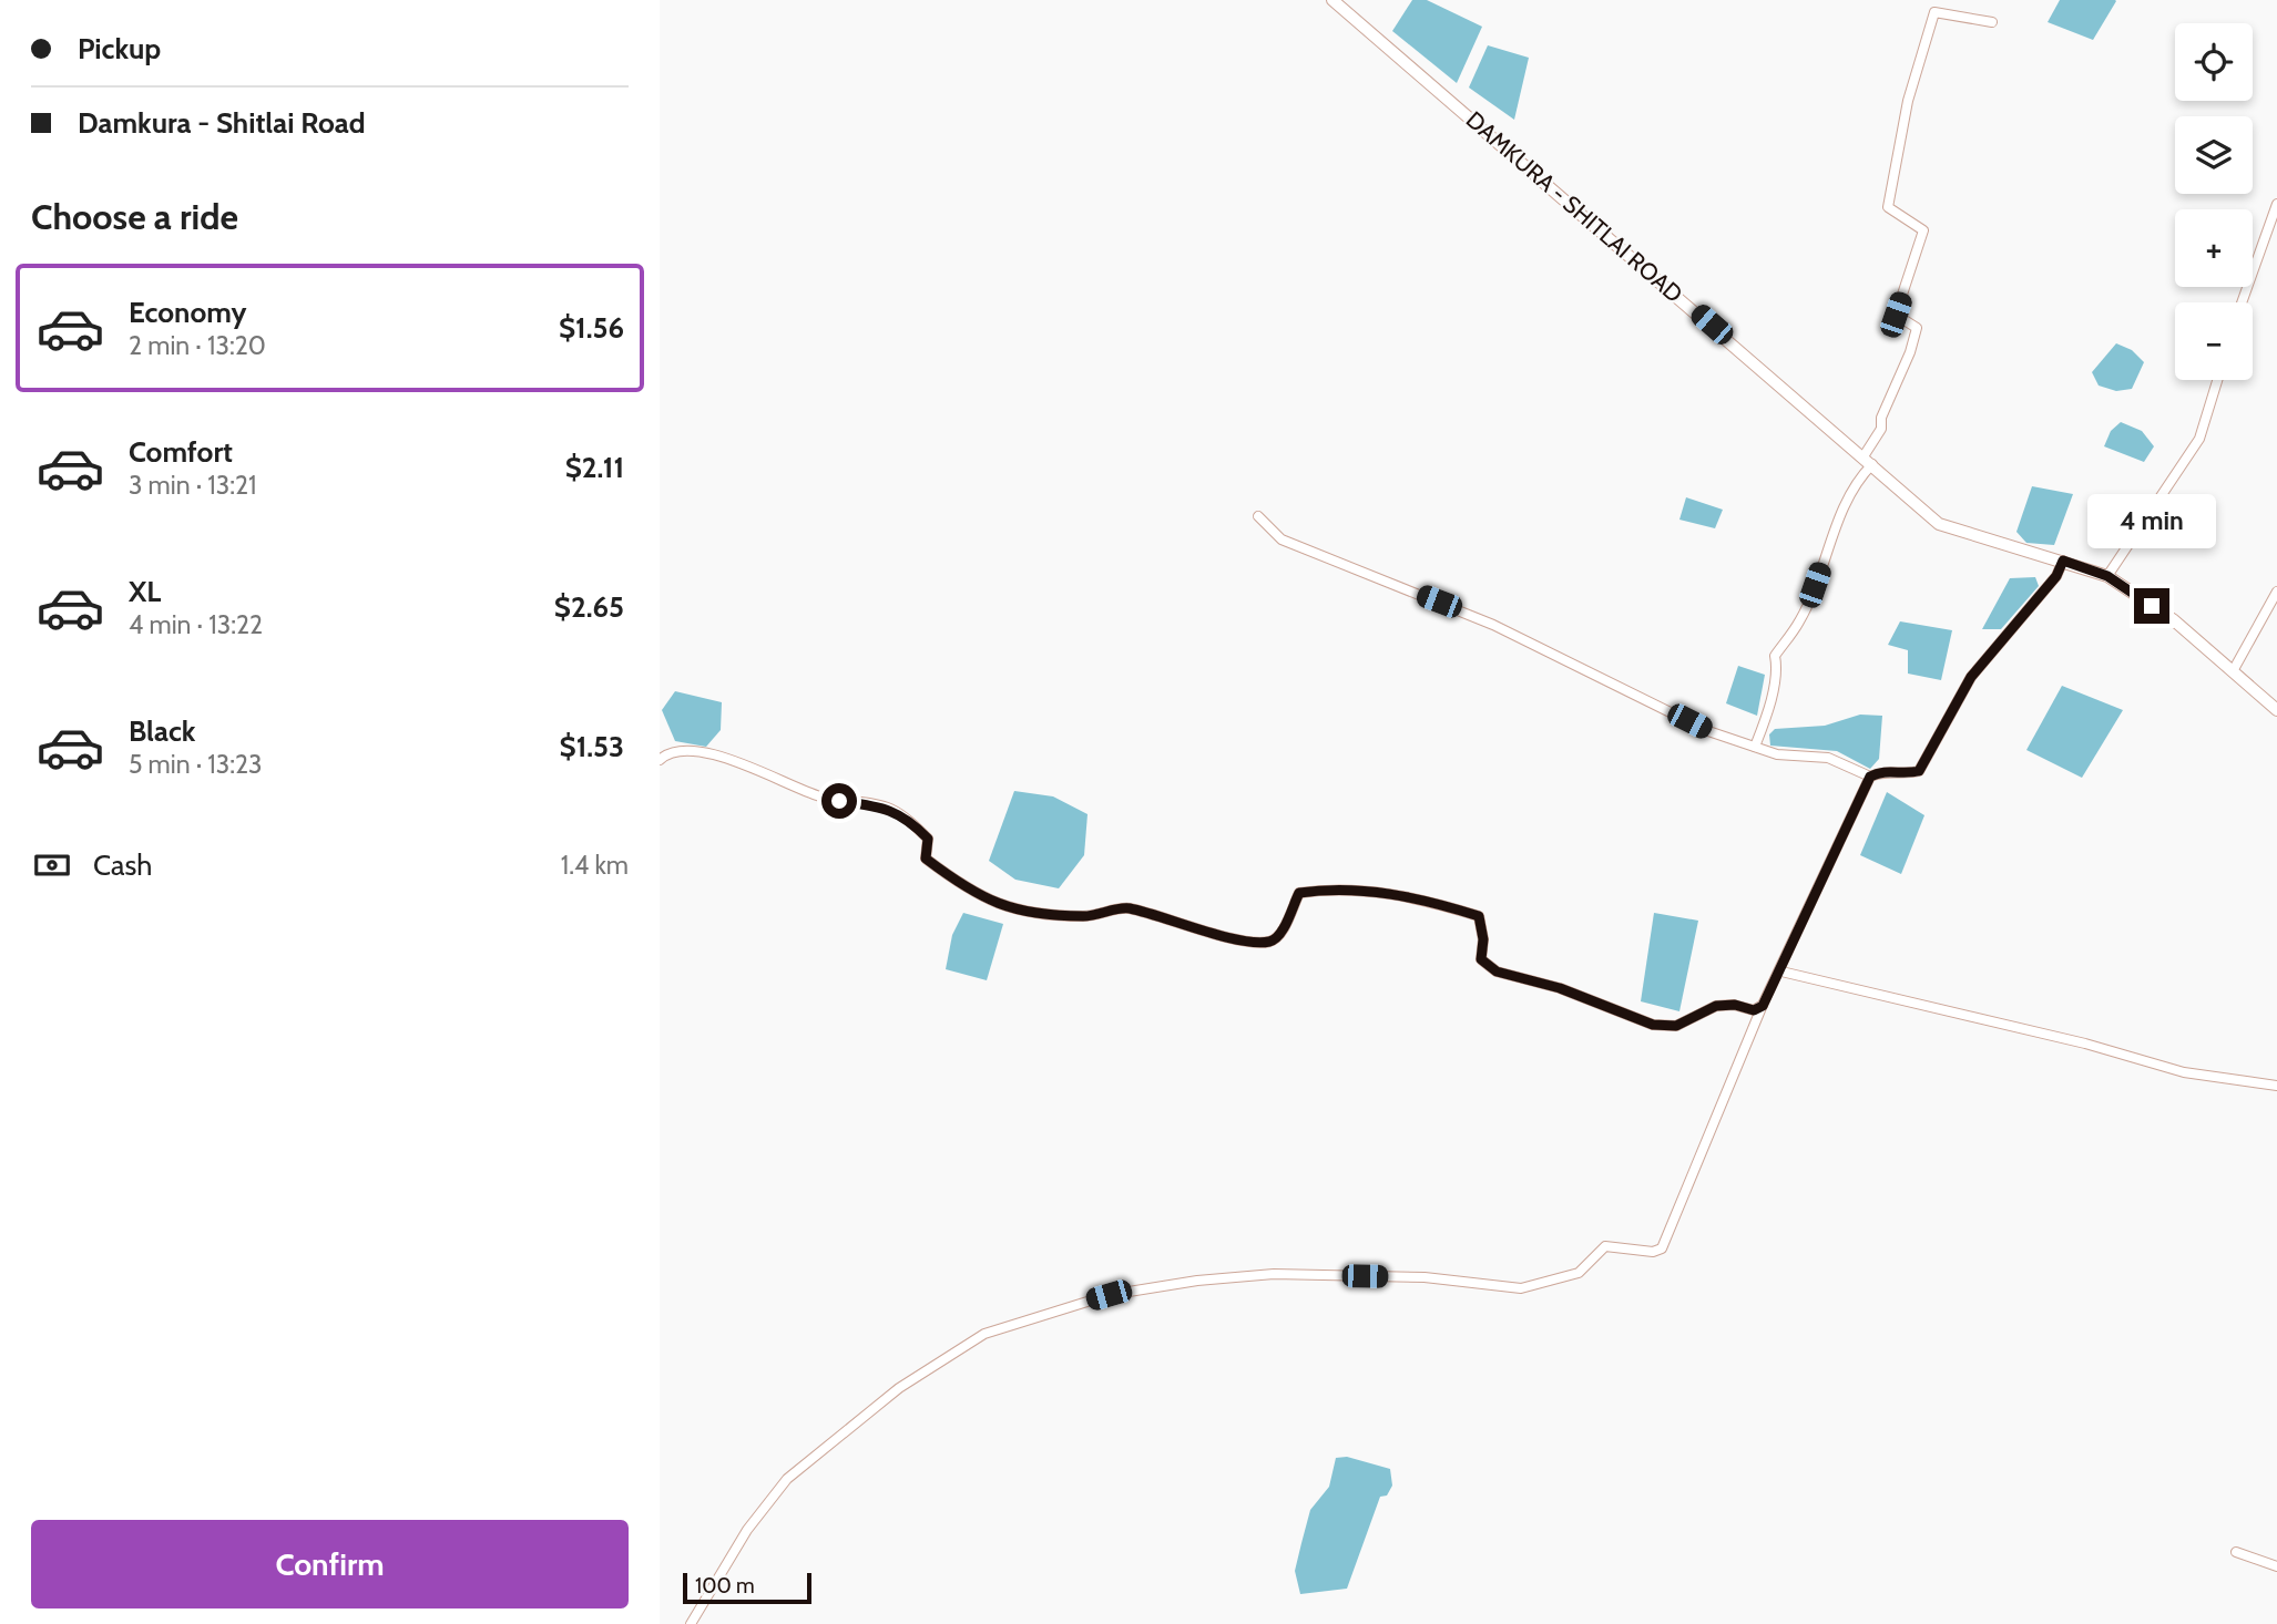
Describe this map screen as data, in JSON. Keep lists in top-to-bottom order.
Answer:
{
  "streets": {
    "street": ["DAMKURA - SHITLAI ROAD"]
  },
  "scale_bar": "100 m",
  "page": {
    "banner": ["Pickup", "Damkura - Shitlai Road"],
    "map_buttons": ["+", "−"],
    "heading": "Choose a ride",
    "list": [
      {
        "name": "Economy",
        "note": "2 min · 13:20",
        "value": "$1.56"
      },
      {
        "name": "Comfort",
        "note": "3 min · 13:21",
        "value": "$2.11"
      },
      {
        "name": "XL",
        "note": "4 min · 13:22",
        "value": "$2.65"
      },
      {
        "name": "Black",
        "note": "5 min · 13:23",
        "value": "$1.53"
      }
    ],
    "bubble": "4 min",
    "pay": ["Cash", "1.4 km"],
    "buttons": "Confirm",
    "scale": "100 m"
  }
}
